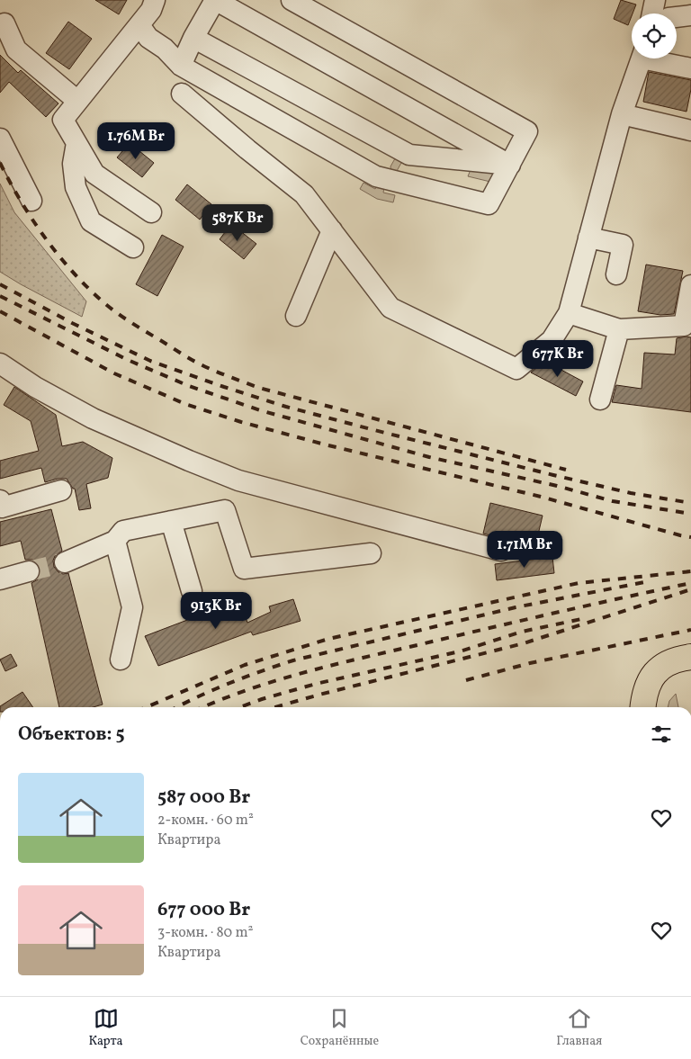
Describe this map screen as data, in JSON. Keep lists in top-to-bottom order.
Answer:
{
  "page": {
    "price": [
      "1.76M Br",
      "587K Br",
      "677K Br",
      "1.71M Br",
      "913K Br"
    ],
    "heading": "Объектов: 5",
    "list": [
      {
        "name": "587 000 Br",
        "note": "2-комн. · 60 m² · Квартира"
      },
      {
        "name": "677 000 Br",
        "note": "3-комн. · 80 m² · Квартира"
      }
    ],
    "tabs": ["Карта", "Сохранённые", "Главная"]
  }
}
